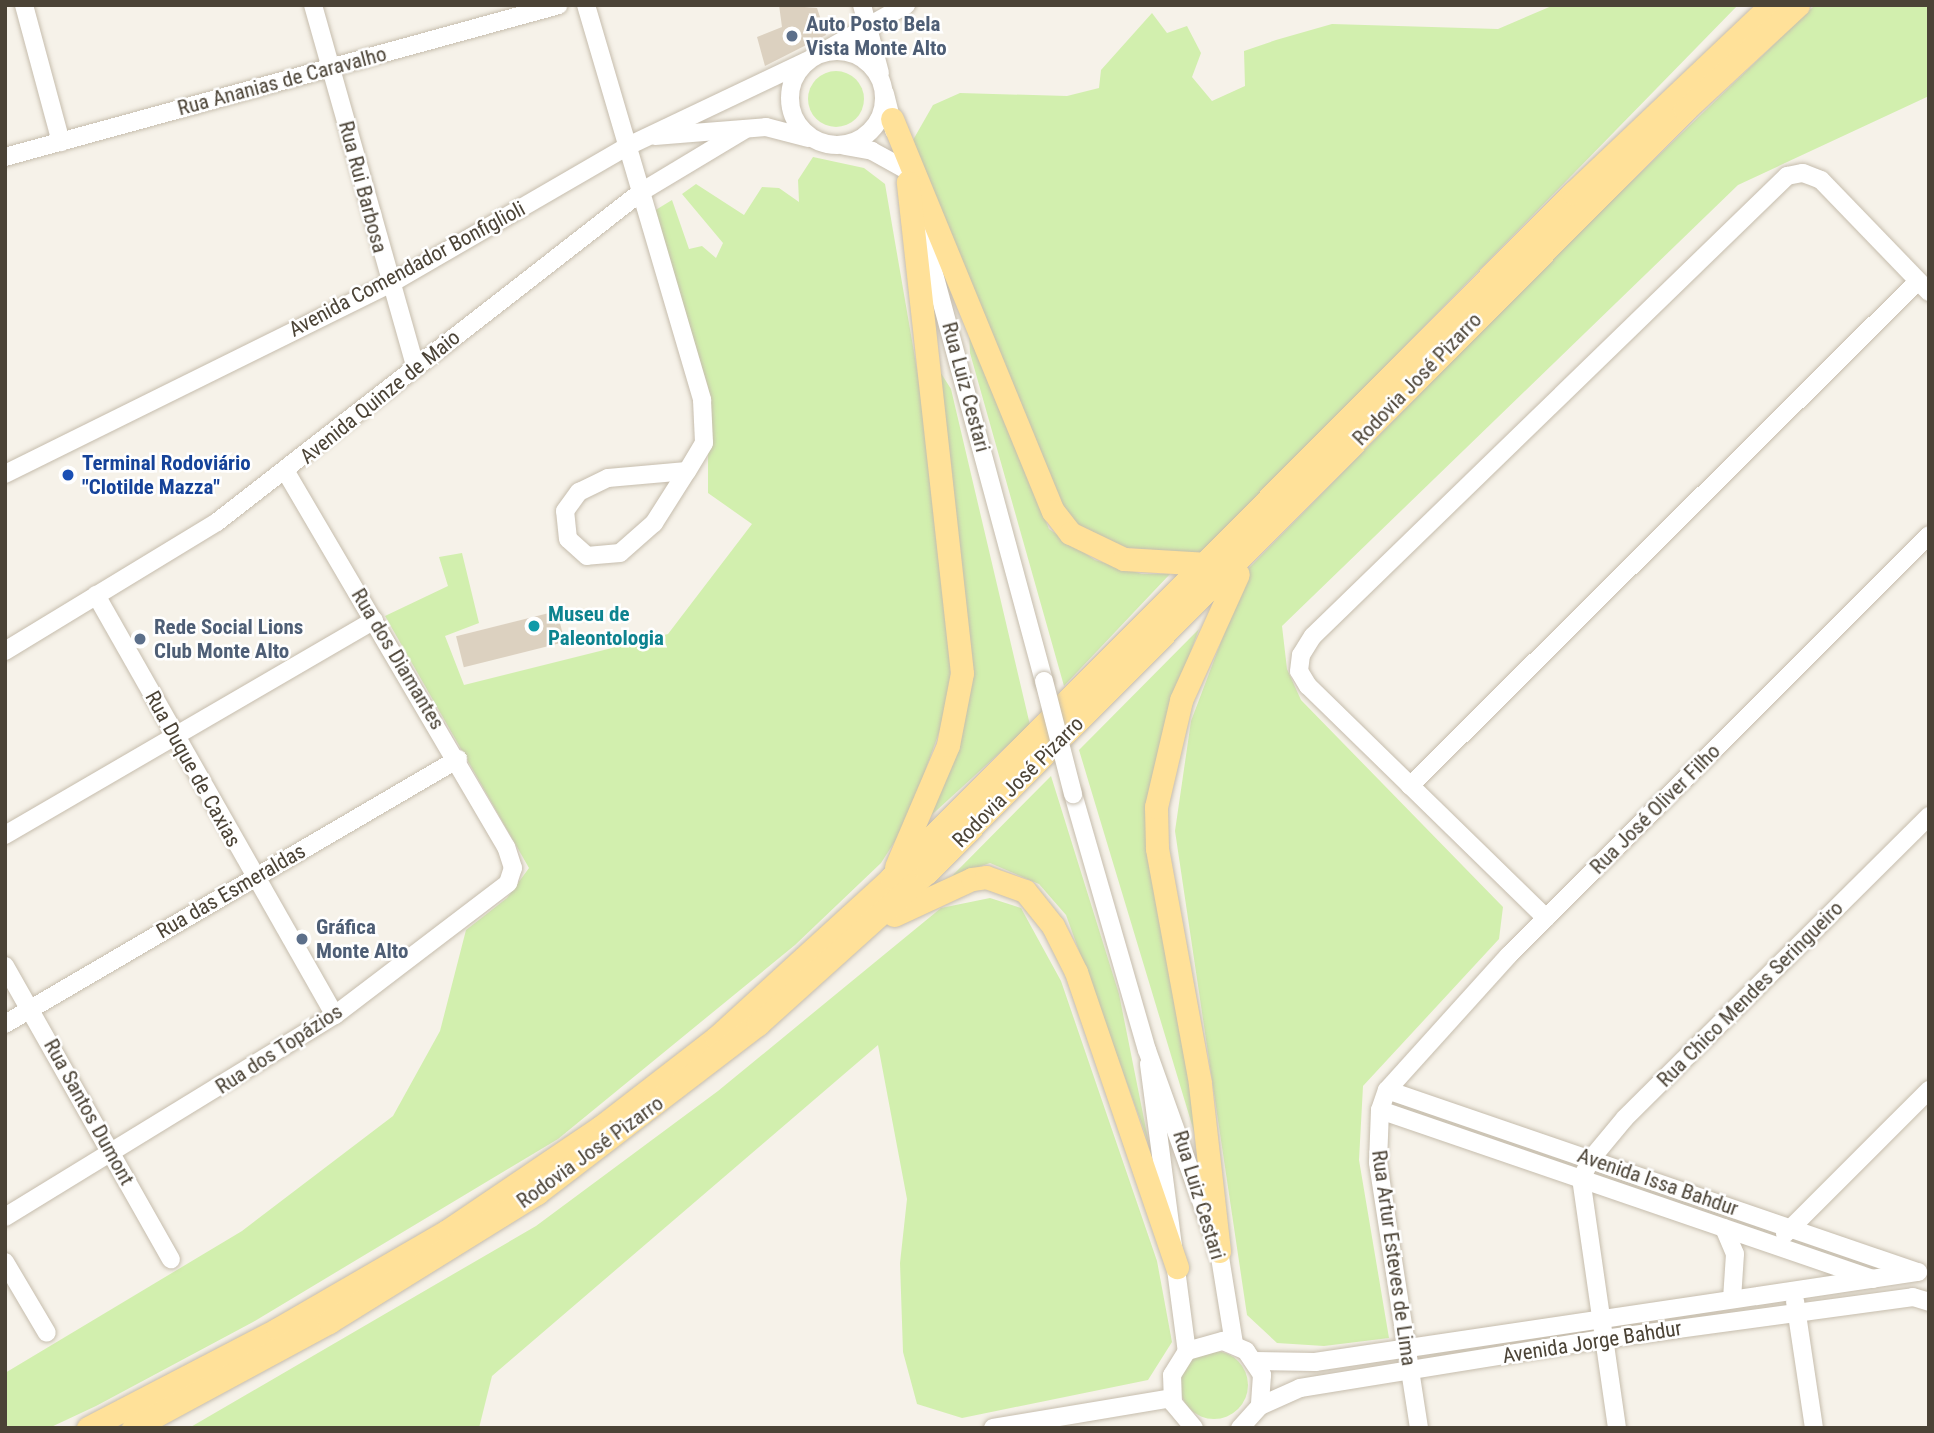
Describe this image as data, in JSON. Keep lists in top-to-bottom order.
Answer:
{
  "streets": {
    "main road": ["Rodovia José Pizarro"],
    "street": [
      "Rua Ananias de Caravalho",
      "Rua Rui Barbosa",
      "Avenida Comendador Bonfiglioli",
      "Rua Luiz Cestari",
      "Avenida Quinze de Maio",
      "Rua dos Diamantes",
      "Rua Duque de Caxias",
      "Rua José Oliver Filho",
      "Rua das Esmeraldas",
      "Rua Chico Mendes Seringueiro",
      "Rua dos Topázios",
      "Rua Santos Dumont",
      "Avenida Issa Bahdur",
      "Rua Artur Esteves de Lima",
      "Avenida Jorge Bahdur"
    ]
  },
  "crossings": [
    ["Rua Ananias de Caravalho", "Rua Rui Barbosa"],
    ["Rua Rui Barbosa", "Avenida Comendador Bonfiglioli"],
    ["Rua Rui Barbosa", "Avenida Quinze de Maio"],
    ["Avenida Comendador Bonfiglioli", "Rua Luiz Cestari"],
    ["Avenida Quinze de Maio", "Rua dos Diamantes"],
    ["Avenida Quinze de Maio", "Rua Duque de Caxias"],
    ["Rua dos Diamantes", "Rua das Esmeraldas"],
    ["Rua dos Diamantes", "Rua dos Topázios"],
    ["Rua Duque de Caxias", "Rua das Esmeraldas"],
    ["Rua Duque de Caxias", "Rua dos Topázios"],
    ["Rua José Oliver Filho", "Avenida Issa Bahdur"],
    ["Rua José Oliver Filho", "Rua Artur Esteves de Lima"],
    ["Rua das Esmeraldas", "Rua Santos Dumont"],
    ["Rua Chico Mendes Seringueiro", "Avenida Issa Bahdur"],
    ["Rua dos Topázios", "Rua Santos Dumont"],
    ["Avenida Issa Bahdur", "Rua Artur Esteves de Lima"],
    ["Avenida Issa Bahdur", "Avenida Jorge Bahdur"],
    ["Rua Artur Esteves de Lima", "Avenida Jorge Bahdur"]
  ],
  "places": [
    "Auto Posto Bela Vista Monte Alto",
    "Terminal Rodoviário \"Clotilde Mazza\"",
    "Museu de Paleontologia",
    "Rede Social Lions Club Monte Alto",
    "Gráfica Monte Alto"
  ]
}
